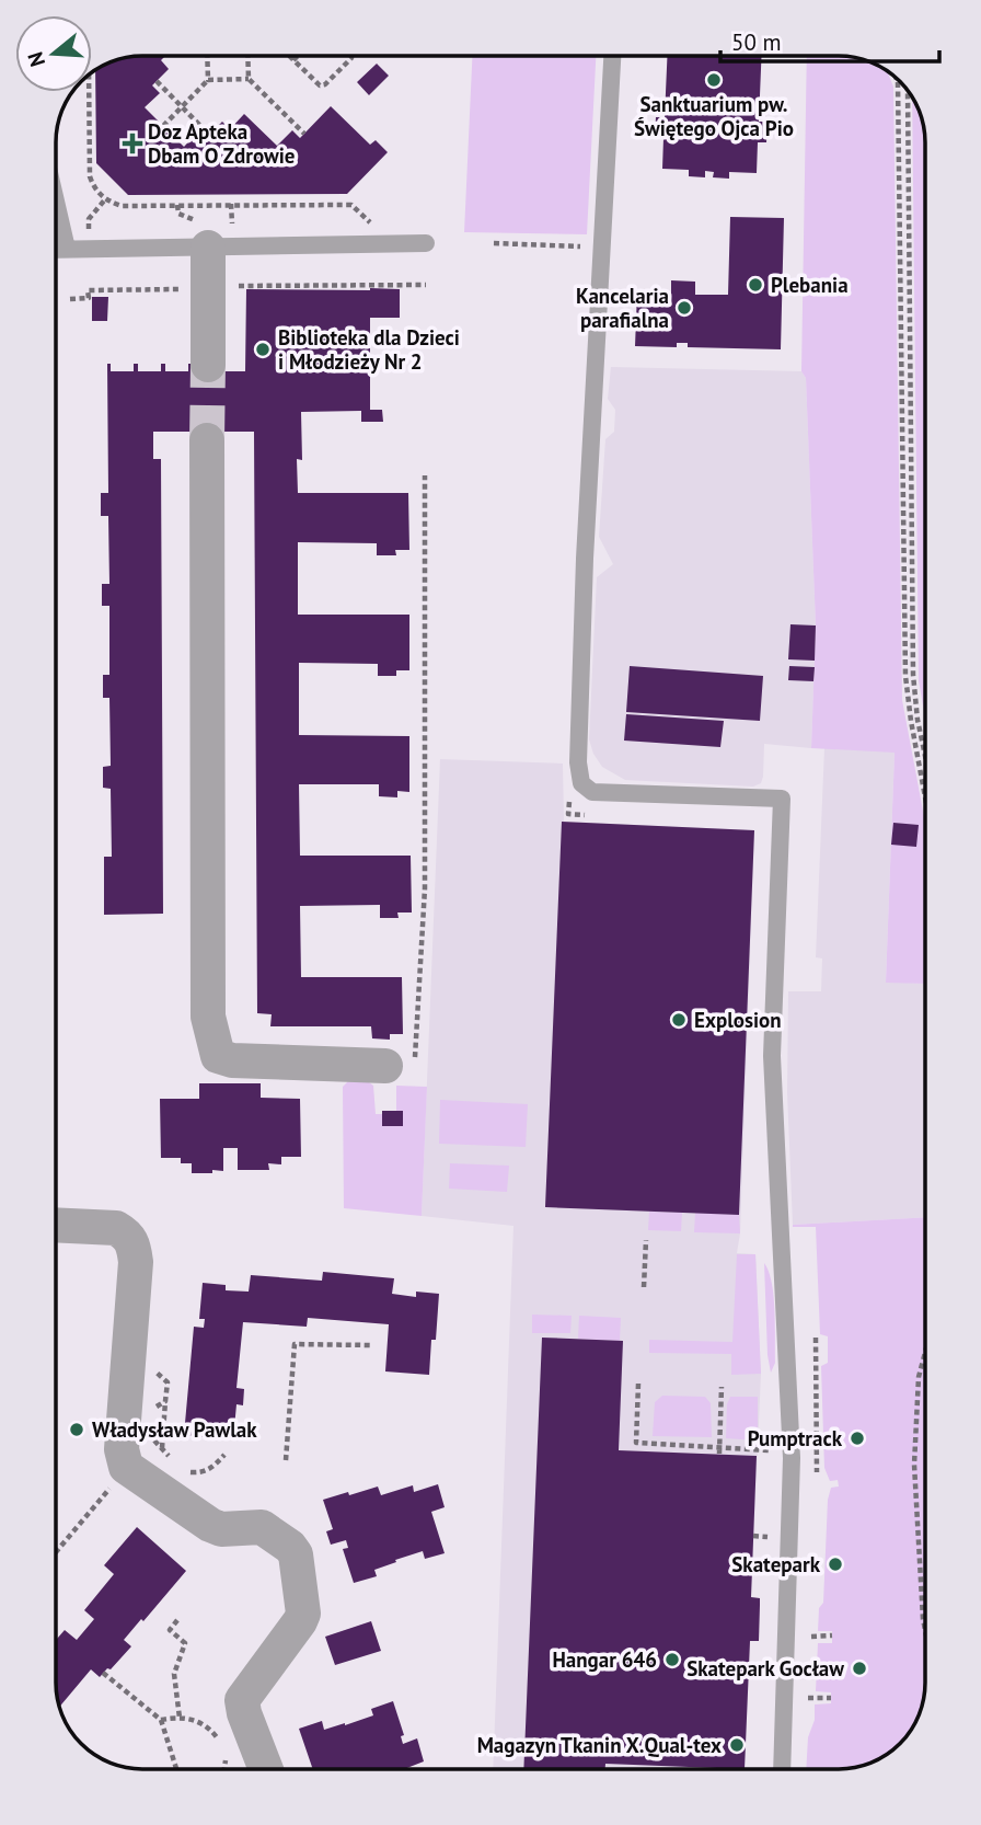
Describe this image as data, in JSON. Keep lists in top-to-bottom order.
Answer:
{
  "places": {
    "other": [
      "Sanktuarium pw. Świętego Ojca Pio",
      "Plebania",
      "Kancelaria parafialna",
      "Biblioteka dla Dzieci i Młodzieży Nr 2",
      "Explosion",
      "Władysław Pawlak",
      "Pumptrack",
      "Skatepark",
      "Hangar 646",
      "Skatepark Gocław",
      "Magazyn Tkanin X.Qual-tex"
    ],
    "health": ["Doz Apteka Dbam O Zdrowie"]
  },
  "scale_bar": "50 m",
  "north": "left"
}
